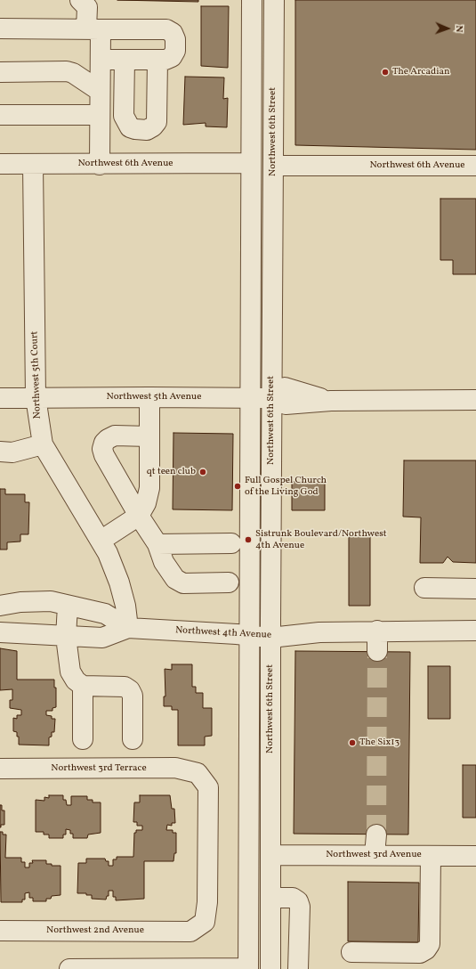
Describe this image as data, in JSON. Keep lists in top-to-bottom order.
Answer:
{
  "streets": {
    "street": [
      "Northwest 6th Street",
      "Northwest 6th Avenue",
      "Northwest 5th Court",
      "Northwest 5th Avenue",
      "Northwest 4th Avenue",
      "Northwest 3rd Terrace",
      "Northwest 3rd Avenue",
      "Northwest 2nd Avenue"
    ]
  },
  "crossings": [
    ["Northwest 6th Street", "Northwest 6th Avenue"],
    ["Northwest 6th Street", "Northwest 5th Avenue"],
    ["Northwest 6th Street", "Northwest 4th Avenue"],
    ["Northwest 6th Street", "Northwest 3rd Avenue"],
    ["Northwest 6th Avenue", "Northwest 5th Court"],
    ["Northwest 5th Court", "Northwest 5th Avenue"],
    ["Northwest 5th Court", "Northwest 4th Avenue"],
    ["Northwest 3rd Terrace", "Northwest 2nd Avenue"]
  ],
  "places": [
    "The Arcadian",
    "qt teen club",
    "Full Gospel Church of the Living God",
    "Sistrunk Boulevard/Northwest 4th Avenue",
    "The Six13"
  ],
  "north": "right"
}
